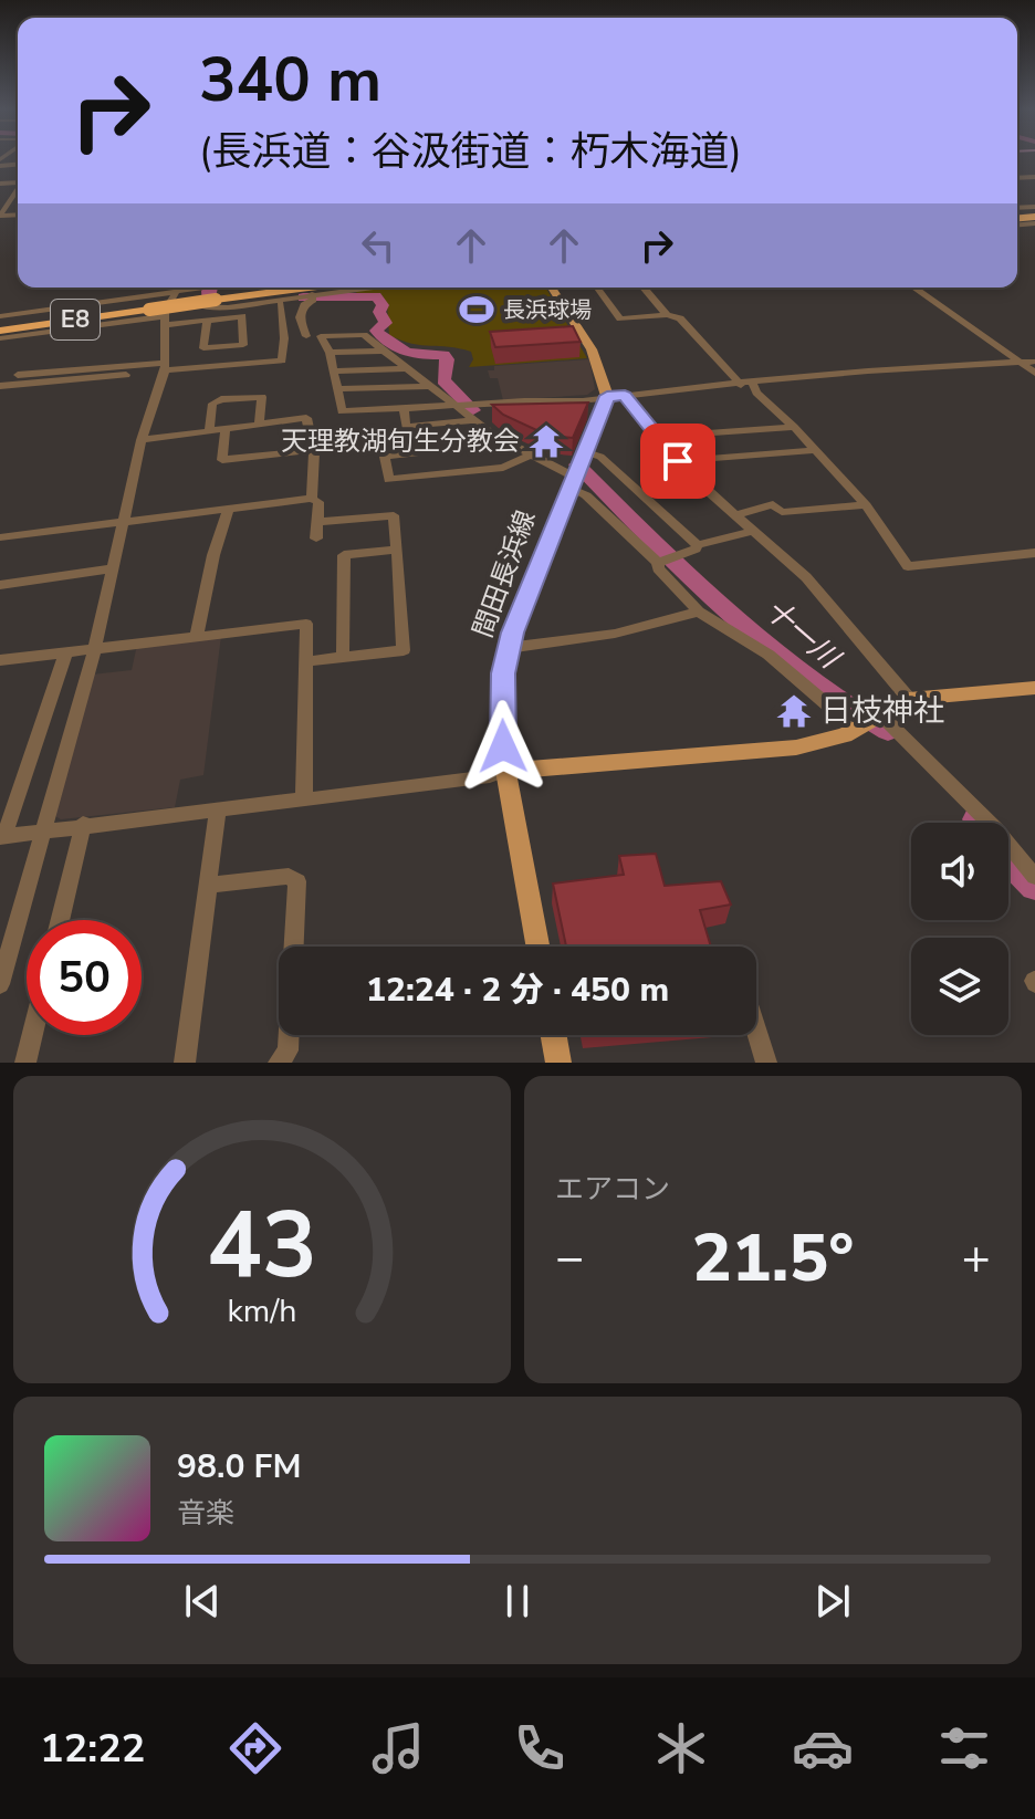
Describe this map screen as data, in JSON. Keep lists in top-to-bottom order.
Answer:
{
  "streets": {
    "highway": ["E8"],
    "main road": ["間田長浜線"]
  },
  "water": ["十一川"],
  "places": {
    "sports": ["長浜球場"],
    "temple": ["天理教湖旬生分教会", "日枝神社"]
  },
  "page": {
    "turn": ["340 m", "(長浜道：谷汲街道：朽木海道)"],
    "limit": "50",
    "trip": "12:24 · 2 分 · 450 m",
    "tile": "エアコン",
    "heat": ["−", "21.5°", "+"],
    "song": ["98.0 FM", "音楽"],
    "tabs": "12:22",
    "gauge": ["43", "km/h"]
  }
}
